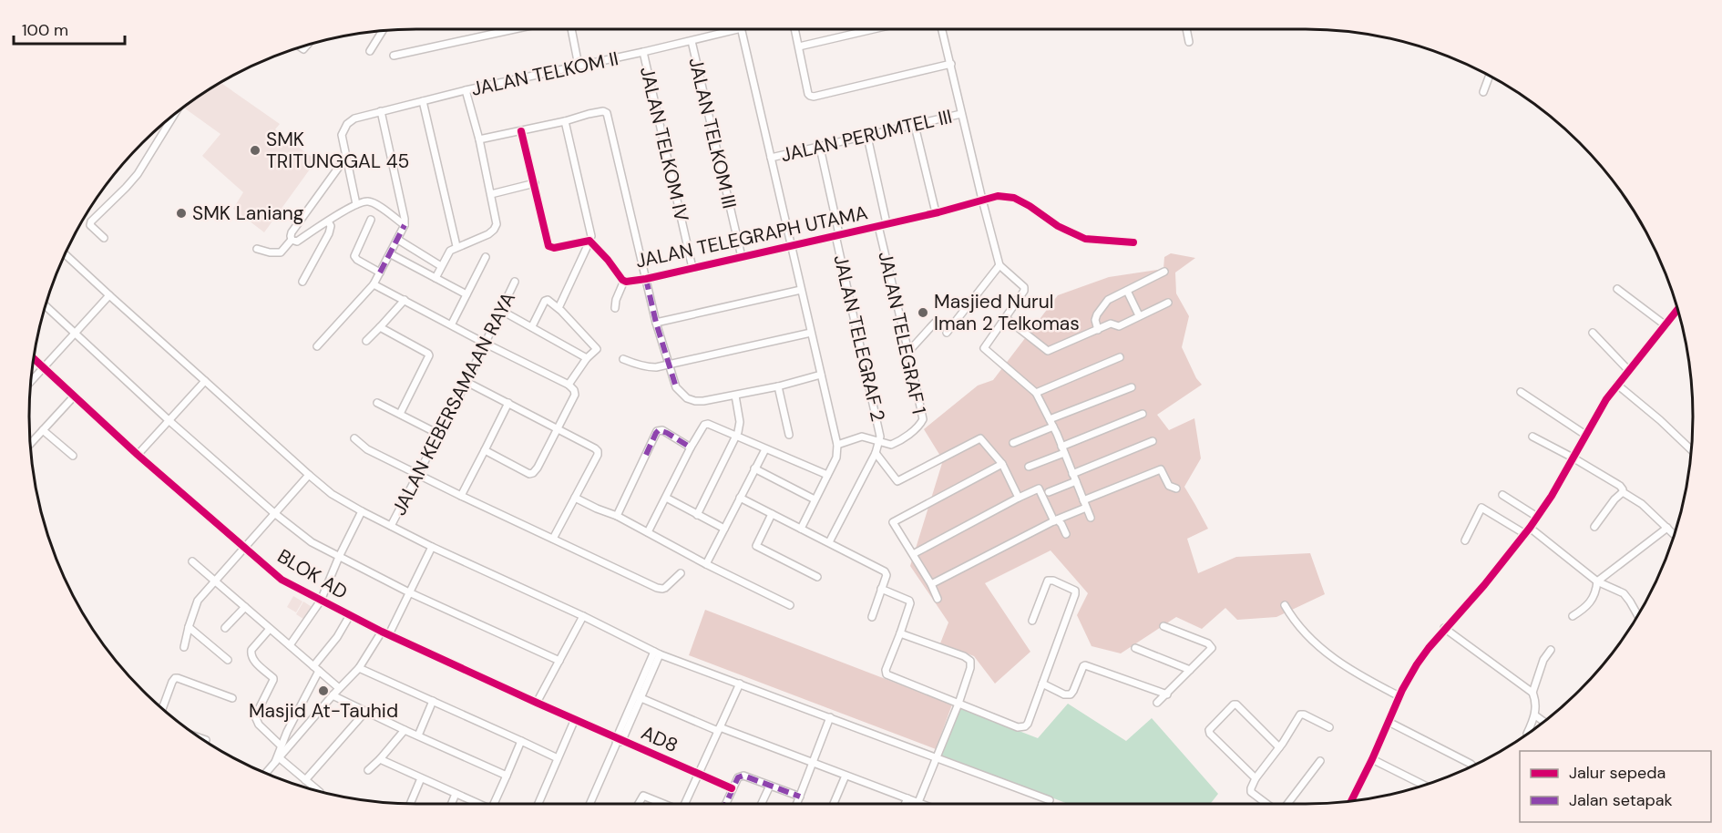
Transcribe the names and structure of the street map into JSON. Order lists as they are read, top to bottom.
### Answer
{
  "streets": {
    "street": [
      "JALAN TELKOM II",
      "JALAN TELKOM III",
      "JALAN PERUMTEL III",
      "JALAN TELKOM IV",
      "JALAN TELEGRAPH UTAMA",
      "JALAN TELEGRAF 1",
      "JALAN TELEGRAF 2",
      "JALAN KEBERSAMAAN RAYA",
      "BLOK AD",
      "AD8"
    ]
  },
  "crossings": [
    ["JALAN TELKOM II", "JALAN TELKOM III"],
    ["JALAN TELKOM II", "JALAN TELKOM IV"],
    ["JALAN TELKOM III", "JALAN TELEGRAPH UTAMA"],
    ["JALAN PERUMTEL III", "JALAN TELEGRAF 2"],
    ["JALAN TELKOM IV", "JALAN TELEGRAPH UTAMA"],
    ["JALAN TELEGRAPH UTAMA", "JALAN TELEGRAF 1"],
    ["JALAN TELEGRAPH UTAMA", "JALAN TELEGRAF 2"],
    ["JALAN TELEGRAF 1", "JALAN TELEGRAF 2"],
    ["BLOK AD", "AD8"]
  ],
  "places": [
    "SMK TRITUNGGAL 45",
    "SMK Laniang",
    "Masjied Nurul Iman 2 Telkomas",
    "Masjid At-Tauhid"
  ],
  "legend": ["Jalur sepeda", "Jalan setapak"],
  "scale_bar": "100 m"
}
